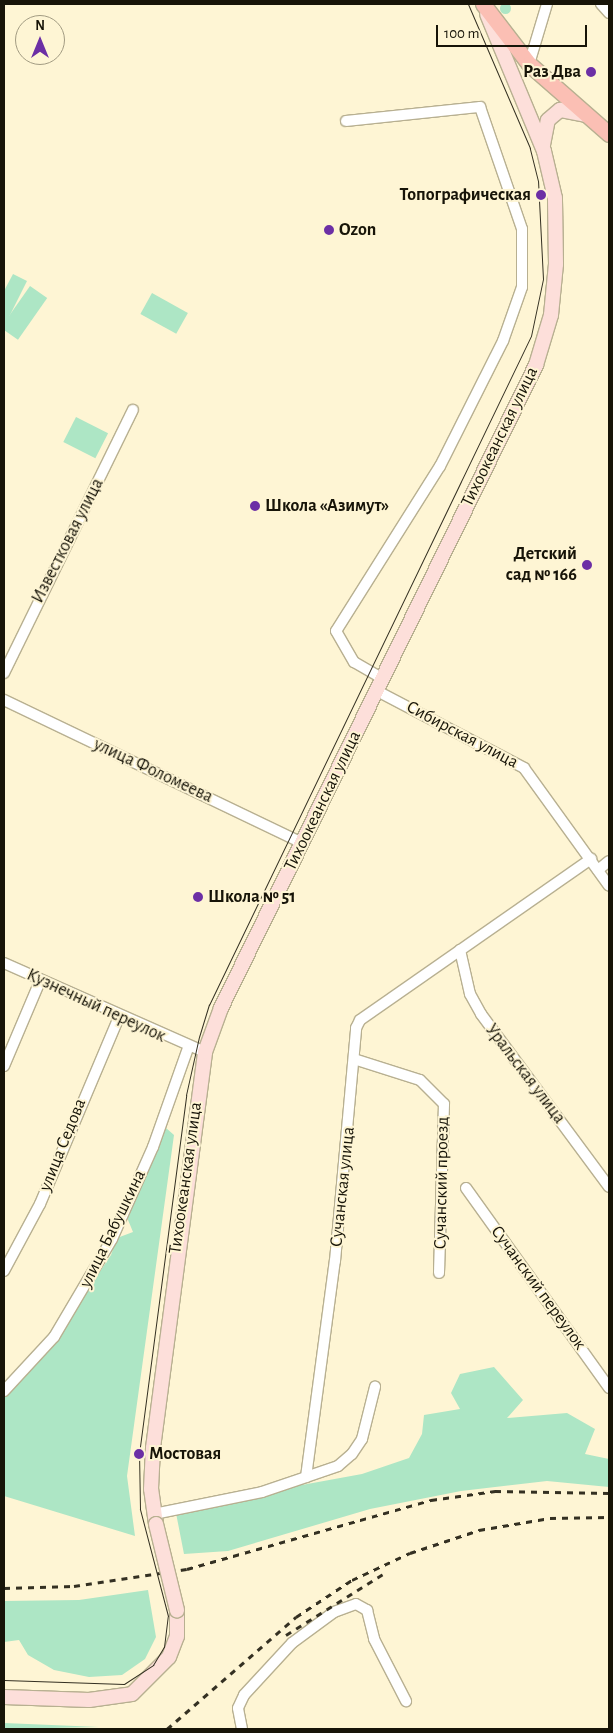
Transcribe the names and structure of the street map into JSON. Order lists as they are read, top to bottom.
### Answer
{
  "streets": {
    "main road": ["Тихоокеанская улица"],
    "street": [
      "Известковая улица",
      "Сибирская улица",
      "улица Фоломеева",
      "Кузнечный переулок",
      "Уральская улица",
      "улица Седова",
      "Сучанский проезд",
      "Сучанская улица",
      "улица Бабушкина",
      "Сучанский переулок"
    ]
  },
  "crossings": [
    ["Тихоокеанская улица", "Сибирская улица"],
    ["Тихоокеанская улица", "улица Фоломеева"],
    ["Тихоокеанская улица", "Кузнечный переулок"],
    ["Сибирская улица", "Сучанская улица"],
    ["Кузнечный переулок", "улица Седова"],
    ["Кузнечный переулок", "улица Бабушкина"],
    ["Уральская улица", "Сучанская улица"],
    ["Сучанский проезд", "Сучанская улица"]
  ],
  "places": [
    "Раз Два",
    "Топографическая",
    "Ozon",
    "Школа «Азимут»",
    "Детский сад № 166",
    "Школа № 51",
    "Мостовая"
  ],
  "scale_bar": "100 m",
  "north": "top"
}
